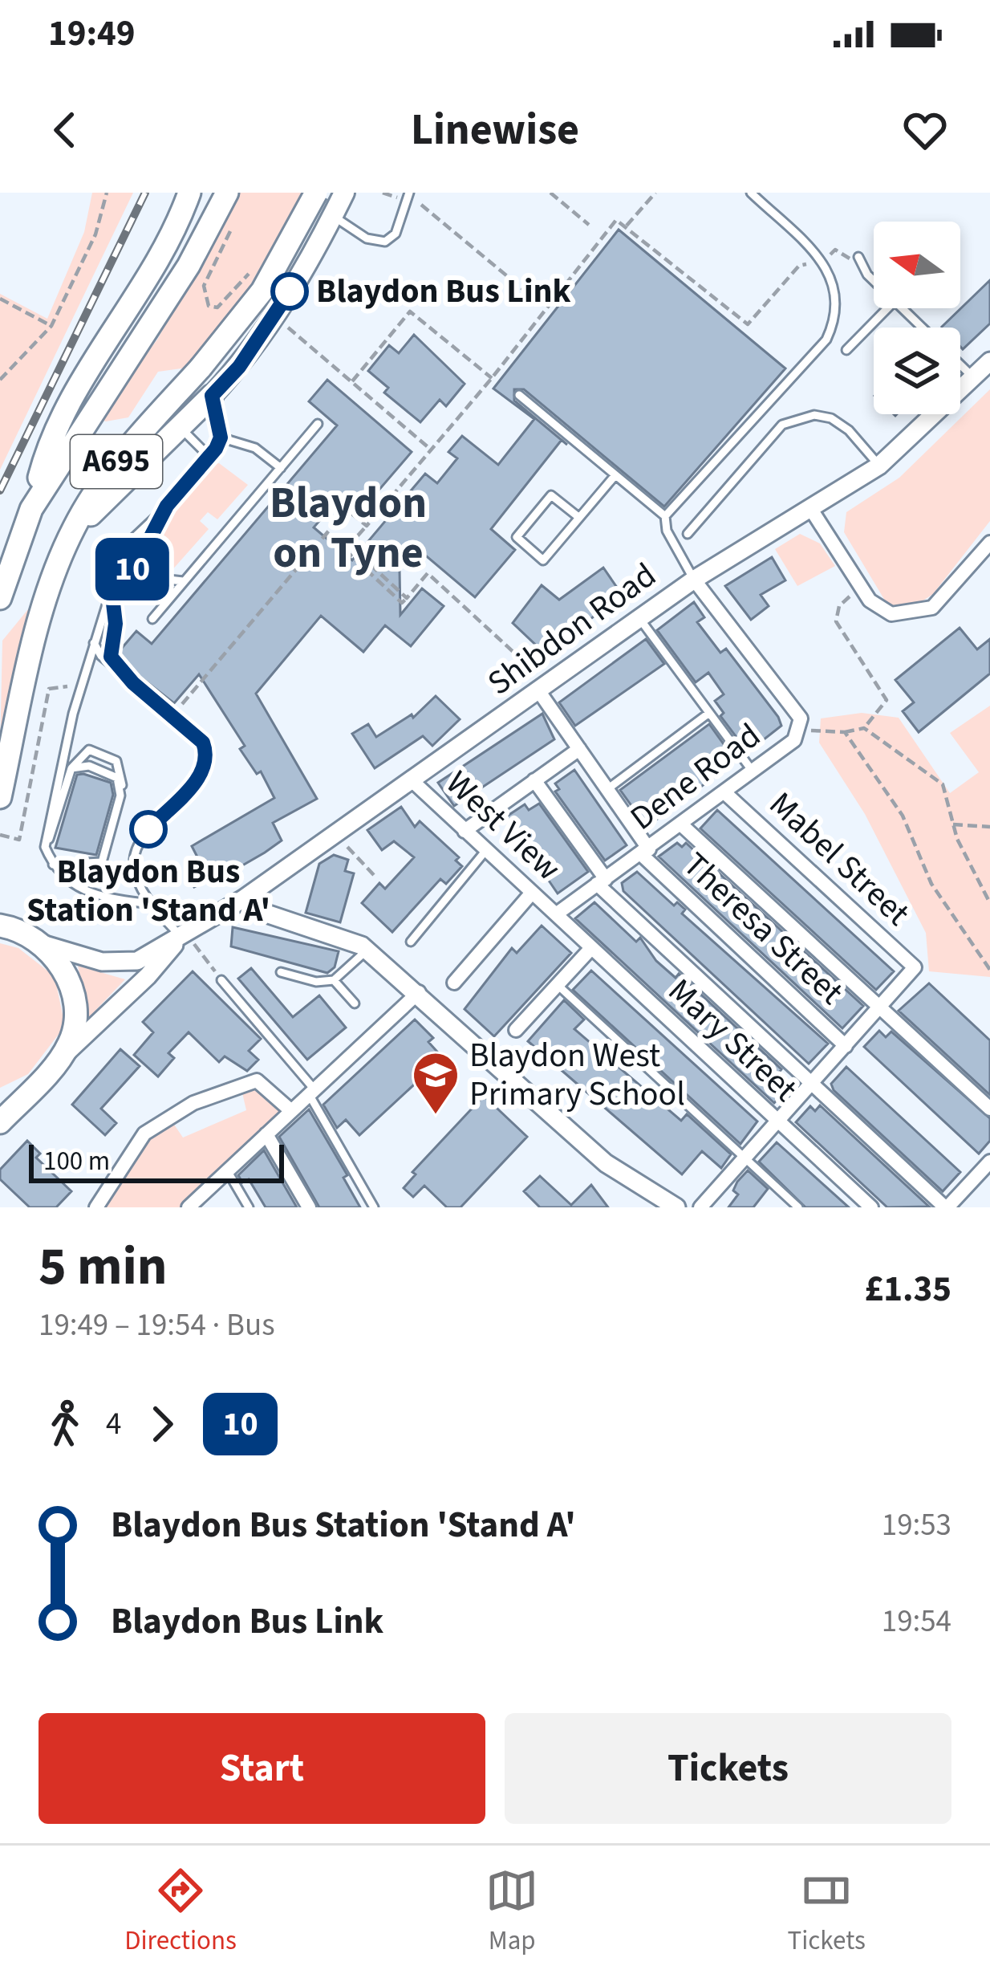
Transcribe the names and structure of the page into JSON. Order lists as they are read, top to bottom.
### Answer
{
  "streets": {
    "main road": ["A695"],
    "street": [
      "Shibdon Road",
      "Dene Road",
      "West View",
      "Mabel Street",
      "Theresa Street",
      "Mary Street"
    ]
  },
  "crossings": [
    ["Shibdon Road", "Dene Road"],
    ["Shibdon Road", "West View"],
    ["Shibdon Road", "Theresa Street"],
    ["Dene Road", "West View"],
    ["Dene Road", "Mabel Street"],
    ["Dene Road", "Theresa Street"],
    ["Dene Road", "Mary Street"],
    ["West View", "Mary Street"]
  ],
  "districts": ["Blaydon on Tyne"],
  "places": {
    "other": ["Blaydon Bus Link", "Blaydon Bus Station 'Stand A'"],
    "school or university": ["Blaydon West Primary School"]
  },
  "lines": ["bus line 10"],
  "scale_bar": "100 m",
  "north": "left",
  "page": {
    "status": "19:49",
    "header": "Linewise",
    "on_map": "10",
    "scale": "100 m",
    "heading": ["5 min", "19:49 – 19:54 · Bus", "£1.35"],
    "legs": ["4", "10"],
    "list": [
      {
        "name": "Blaydon Bus Station 'Stand A'",
        "value": "19:53"
      },
      {
        "name": "Blaydon Bus Link",
        "value": "19:54"
      }
    ],
    "buttons": ["Start", "Tickets"],
    "tabs": ["Directions", "Map", "Tickets"]
  }
}
